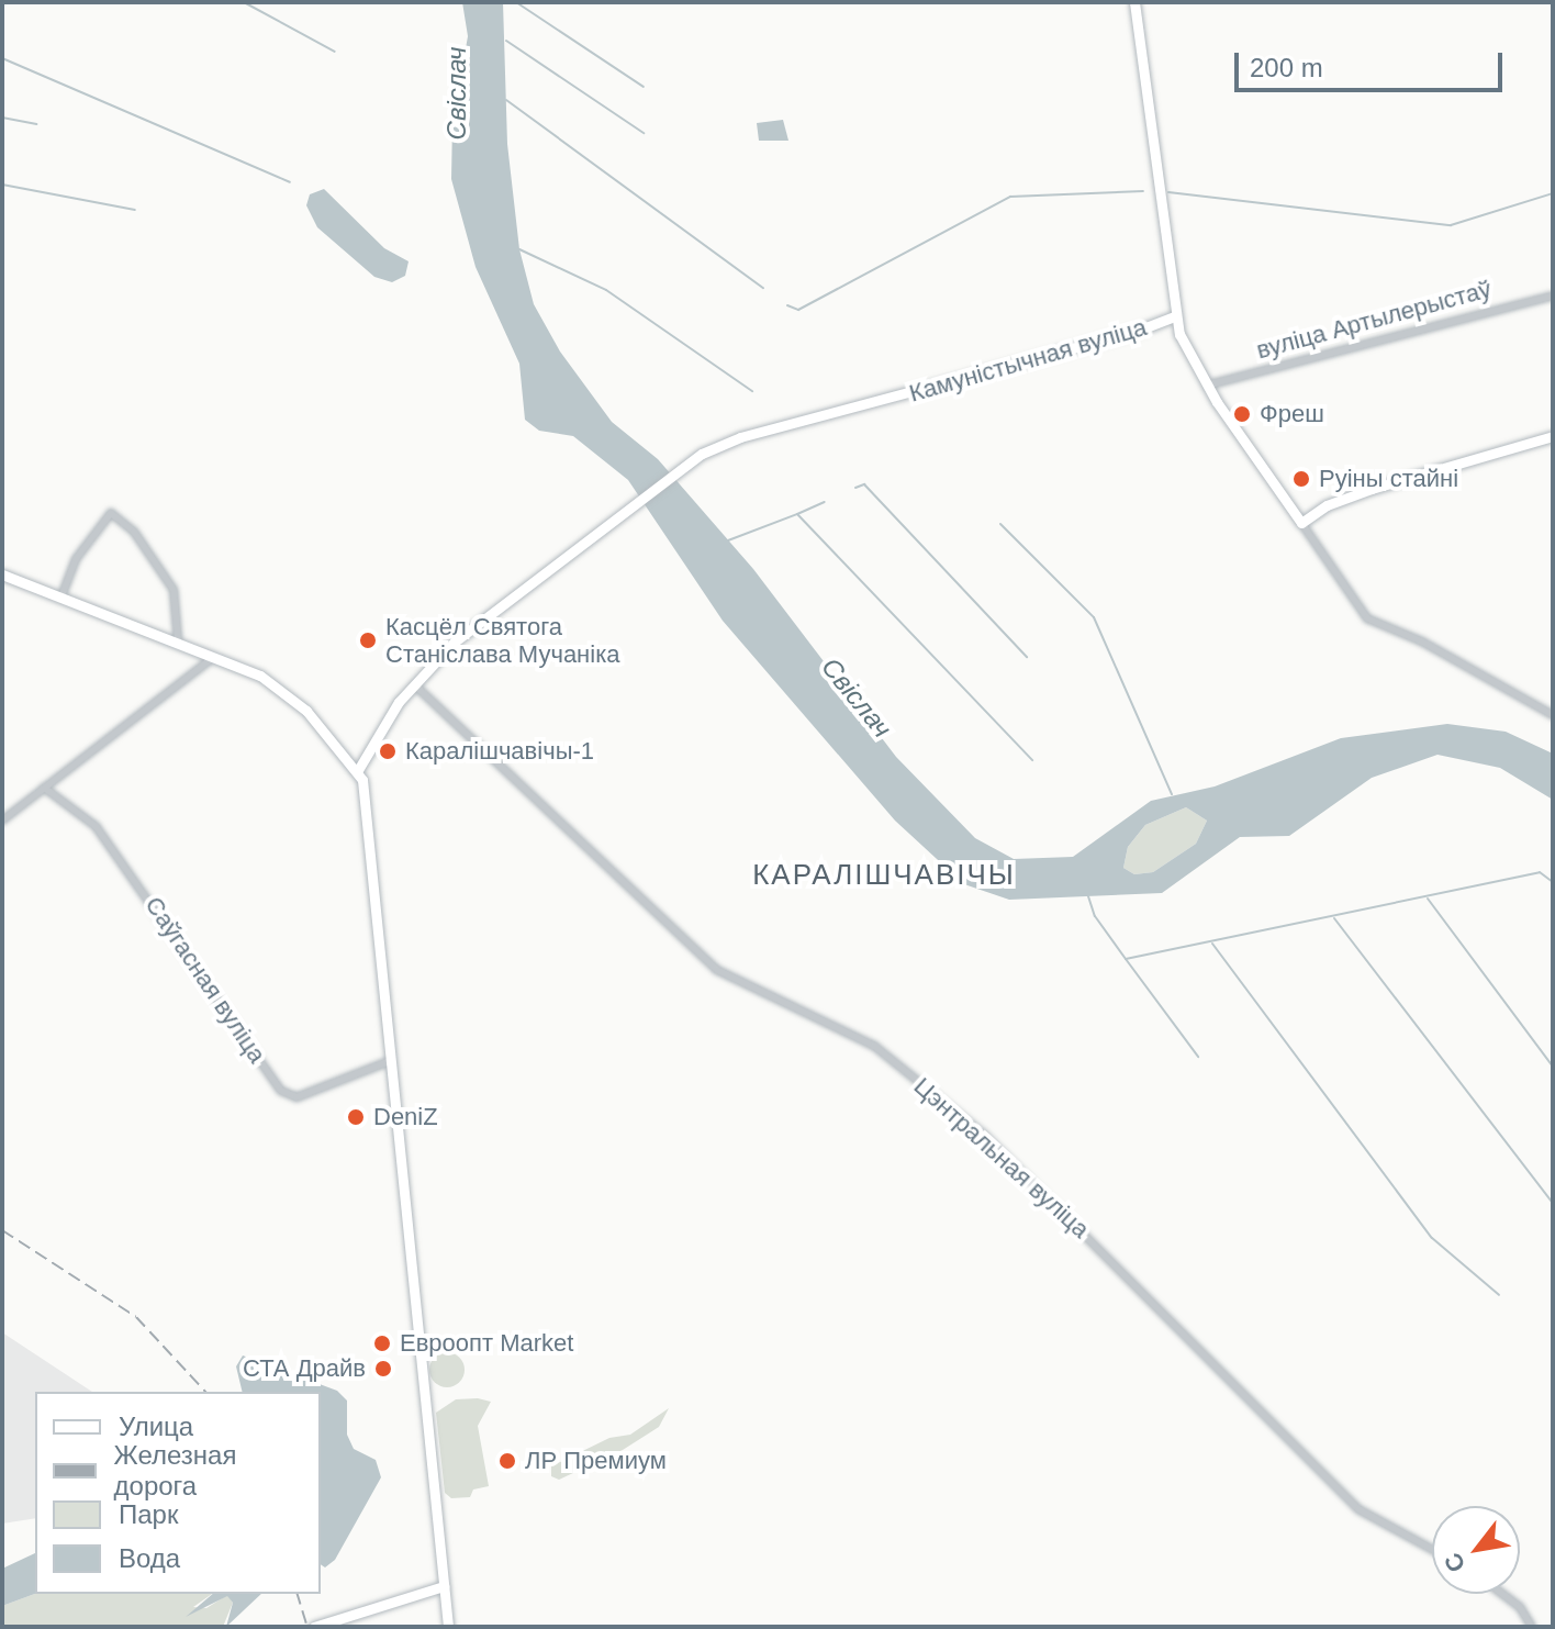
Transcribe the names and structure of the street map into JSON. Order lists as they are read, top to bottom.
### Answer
{
  "streets": {
    "street": [
      "вуліца Артылерыстаў",
      "Камуністычная вуліца",
      "Саўгасная вуліца",
      "Цэнтральная вуліца"
    ]
  },
  "crossings": [
    ["вуліца Артылерыстаў", "Камуністычная вуліца"],
    ["Камуністычная вуліца", "Цэнтральная вуліца"]
  ],
  "districts": ["КАРАЛІШЧАВІЧЫ"],
  "water": ["Свіслач"],
  "places": [
    "Фреш",
    "Руіны стайні",
    "Касцёл Святога Станіслава Мучаніка",
    "Каралішчавічы-1",
    "DeniZ",
    "Евроопт Market",
    "СТА Драйв",
    "ЛР Премиум"
  ],
  "legend": [
    "Улица",
    "Железная дорога",
    "Парк",
    "Вода"
  ],
  "scale_bar": "200 m",
  "north": "bottom left"
}
